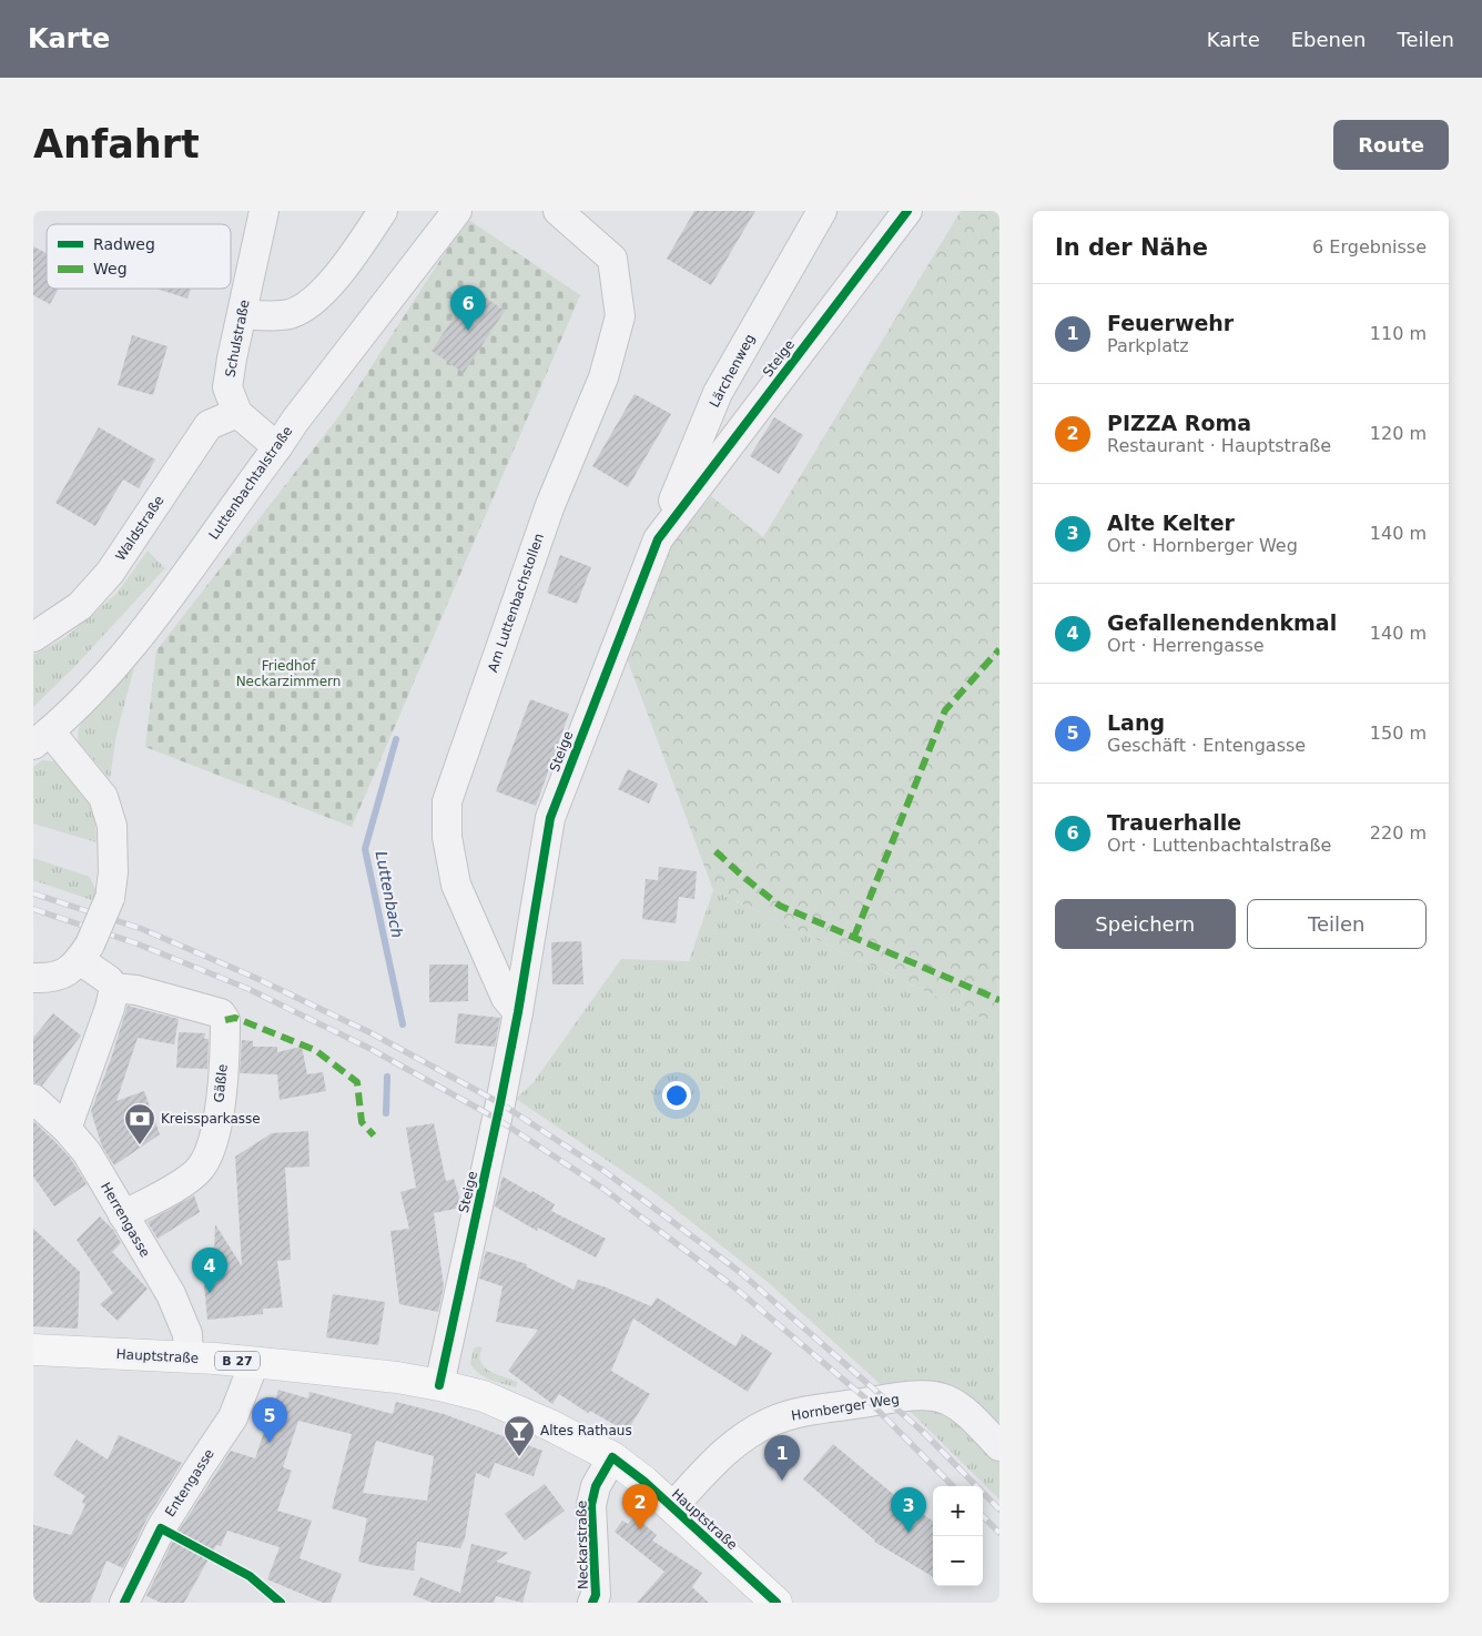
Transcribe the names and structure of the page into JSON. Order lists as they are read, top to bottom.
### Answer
{
  "streets": {
    "main road": ["Hauptstraße", "B 27"],
    "street": [
      "Schulstraße",
      "Steige",
      "Lärchenweg",
      "Luttenbachtalstraße",
      "Waldstraße",
      "Am Luttenbachstollen",
      "Gäßle",
      "Herrengasse",
      "Hornberger Weg",
      "Entengasse",
      "Neckarstraße"
    ]
  },
  "crossings": [
    ["Schulstraße", "Luttenbachtalstraße"],
    ["Schulstraße", "Waldstraße"],
    ["Steige", "Lärchenweg"],
    ["Steige", "Am Luttenbachstollen"],
    ["Steige", "Hauptstraße"],
    ["Gäßle", "Herrengasse"],
    ["Herrengasse", "Hauptstraße"],
    ["Hauptstraße", "Hornberger Weg"],
    ["Hauptstraße", "Entengasse"],
    ["Hauptstraße", "Neckarstraße"]
  ],
  "water": ["Luttenbach"],
  "parks": ["Friedhof Neckarzimmern"],
  "places": {
    "bank": ["Kreissparkasse"],
    "bar": ["Altes Rathaus"]
  },
  "legend": ["Radweg", "Weg"],
  "page": {
    "header": "Karte",
    "nav": ["Karte", "Ebenen", "Teilen"],
    "buttons": [
      "Route",
      ["Speichern", "Teilen"]
    ],
    "title": "Anfahrt",
    "heading": ["In der Nähe", "6 Ergebnisse"],
    "list": [
      {
        "mark": "1",
        "name": "Feuerwehr",
        "note": "Parkplatz",
        "value": "110 m"
      },
      {
        "mark": "2",
        "name": "PIZZA Roma",
        "note": "Restaurant · Hauptstraße",
        "value": "120 m"
      },
      {
        "mark": "3",
        "name": "Alte Kelter",
        "note": "Ort · Hornberger Weg",
        "value": "140 m"
      },
      {
        "mark": "4",
        "name": "Gefallenendenkmal",
        "note": "Ort · Herrengasse",
        "value": "140 m"
      },
      {
        "mark": "5",
        "name": "Lang",
        "note": "Geschäft · Entengasse",
        "value": "150 m"
      },
      {
        "mark": "6",
        "name": "Trauerhalle",
        "note": "Ort · Luttenbachtalstraße",
        "value": "220 m"
      }
    ],
    "pins": [
      "6",
      "4",
      "5",
      "1",
      "2",
      "3"
    ],
    "map_buttons": ["+", "−"]
  }
}
